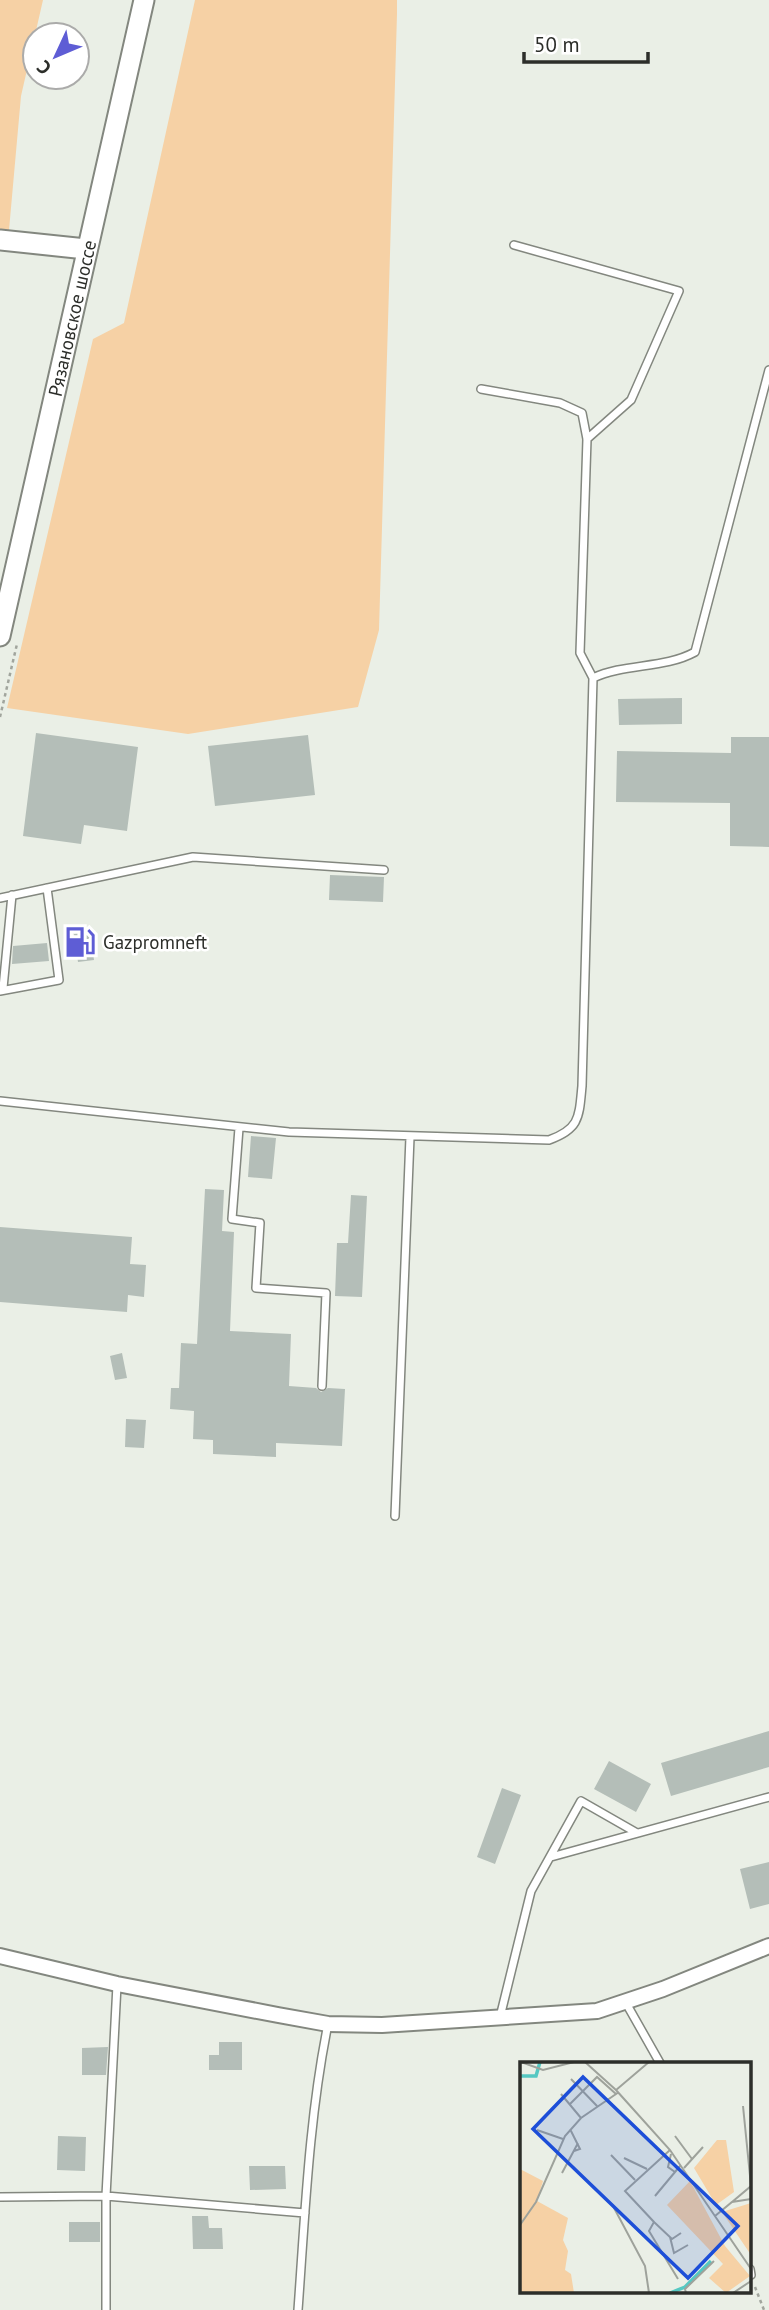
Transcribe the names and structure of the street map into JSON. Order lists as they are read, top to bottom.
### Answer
{
  "streets": {
    "main road": ["Рязановское шоссе"]
  },
  "places": {
    "fuel station": ["Gazpromneft"]
  },
  "scale_bar": "50 m",
  "north": "bottom left"
}
